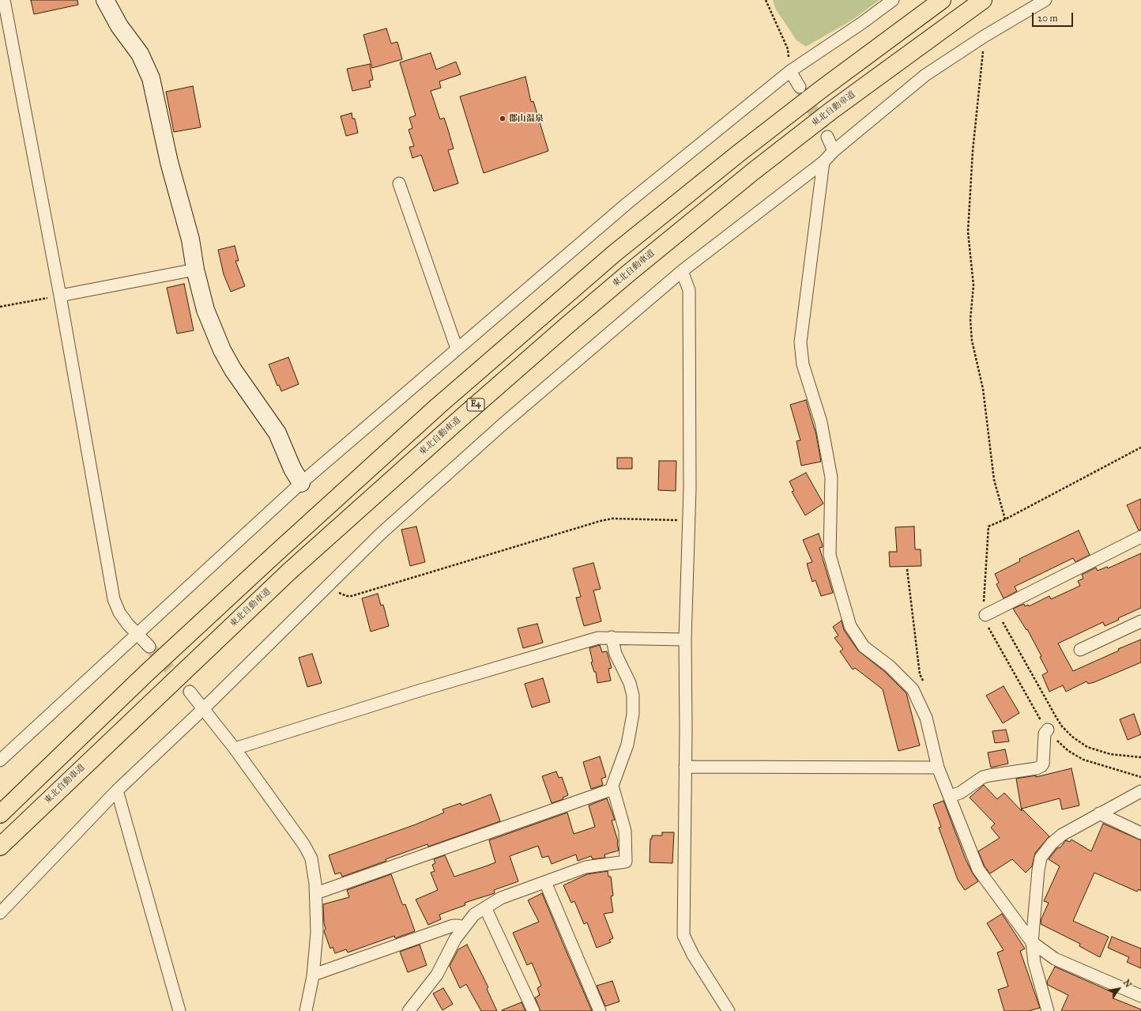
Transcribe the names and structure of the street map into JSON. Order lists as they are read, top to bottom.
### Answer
{
  "streets": {
    "highway": ["東北自動車道", "E4"]
  },
  "places": ["郡山温泉"],
  "scale_bar": "20 m",
  "north": "top right"
}
